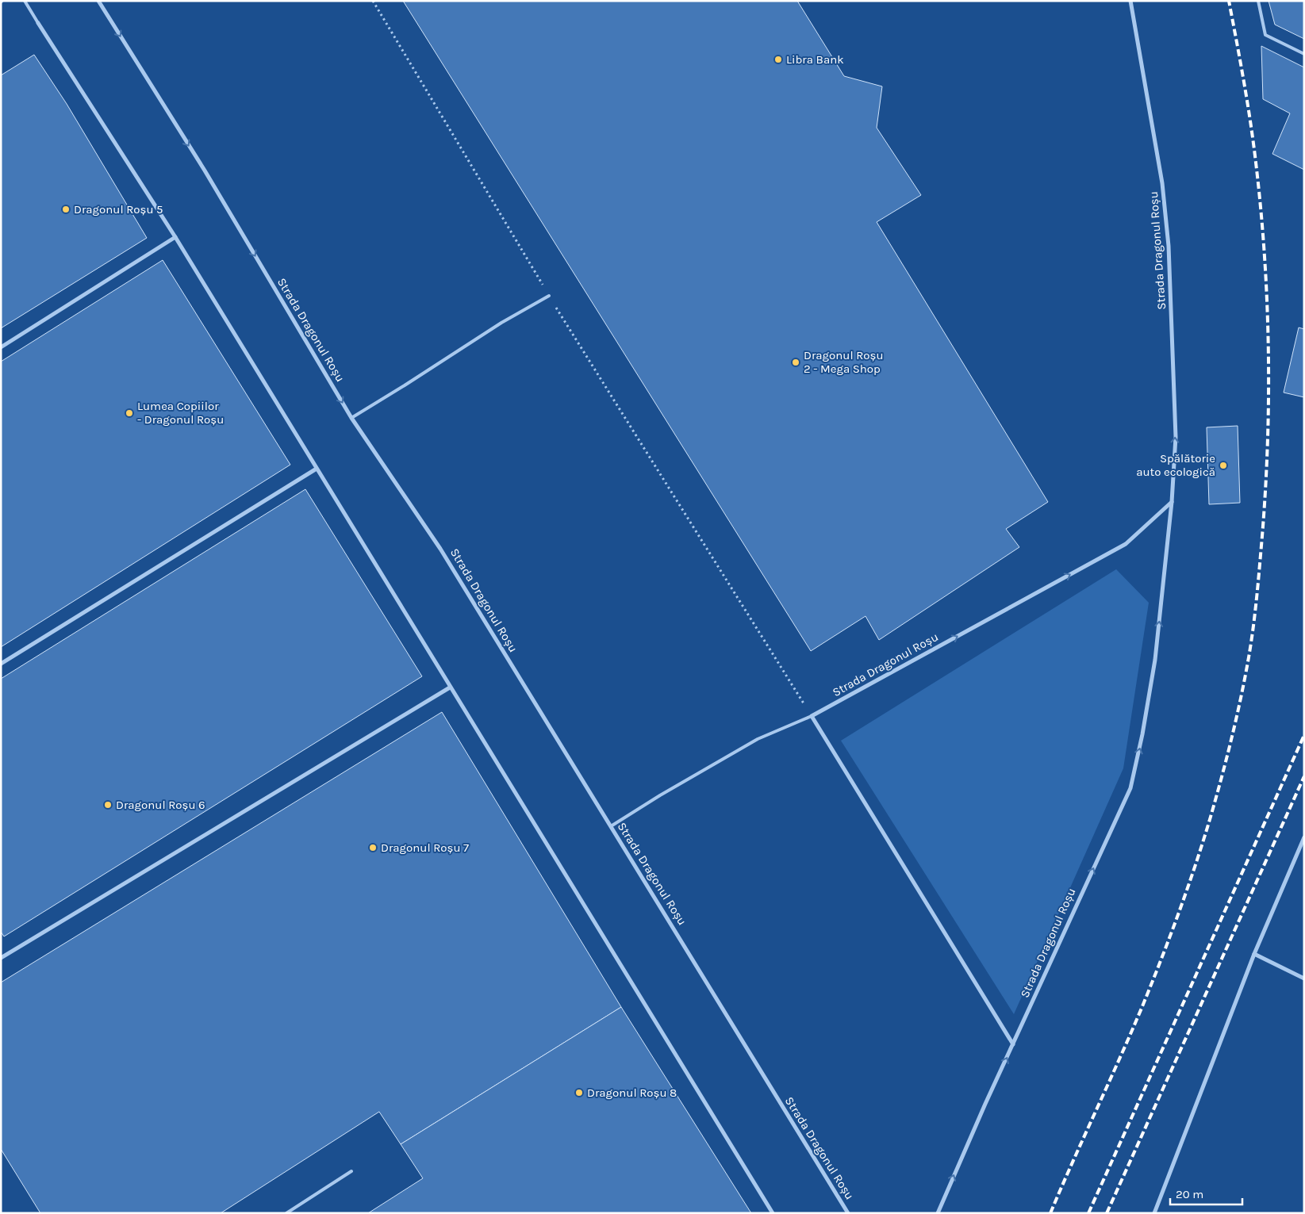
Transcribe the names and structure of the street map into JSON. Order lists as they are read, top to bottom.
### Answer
{
  "streets": {
    "street": ["Strada Dragonul Roșu"]
  },
  "places": [
    "Libra Bank",
    "Dragonul Roșu 5",
    "Dragonul Roșu 2 - Mega Shop",
    "Lumea Copiilor - Dragonul Roșu",
    "Spălătorie auto ecologică",
    "Dragonul Roșu 6",
    "Dragonul Roșu 7",
    "Dragonul Roșu 8"
  ],
  "scale_bar": "20 m"
}
